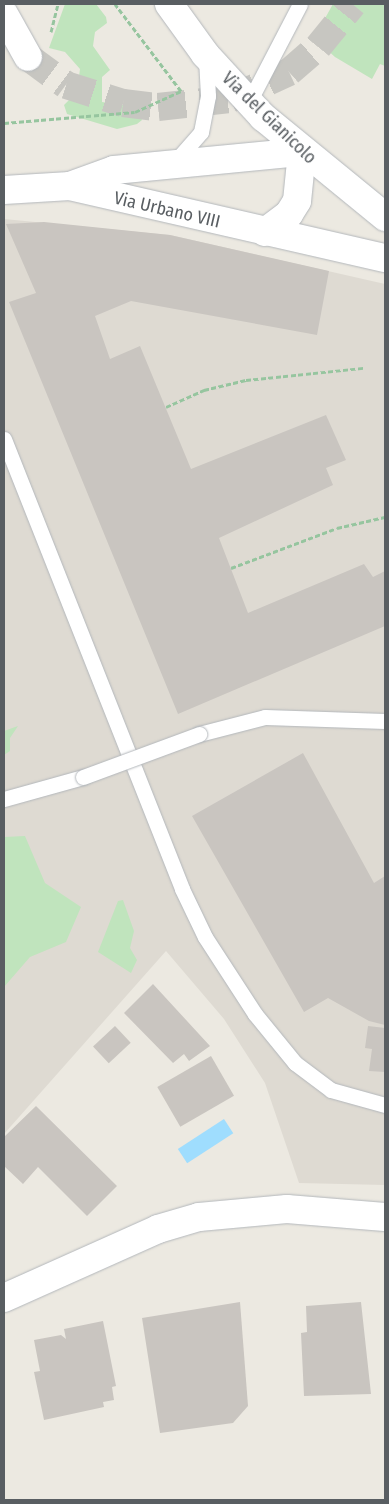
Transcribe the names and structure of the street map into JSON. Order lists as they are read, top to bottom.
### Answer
{
  "streets": {
    "street": ["Via del Gianicolo", "Via Urbano VIII"]
  },
  "crossings": [
    ["Via del Gianicolo", "Via Urbano VIII"]
  ]
}
